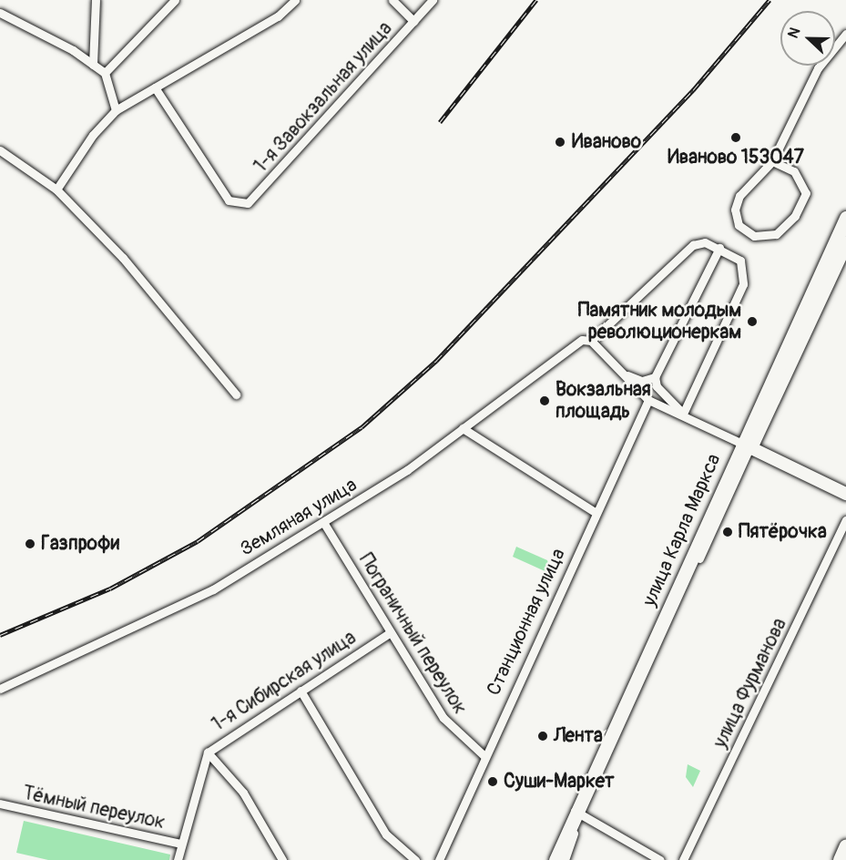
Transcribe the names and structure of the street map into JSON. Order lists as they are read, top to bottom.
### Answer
{
  "streets": {
    "main road": ["улица Карла Маркса"],
    "street": [
      "1-я Завокзальная улица",
      "Земляная улица",
      "Станционная улица",
      "Пограничный переулок",
      "1-я Сибирская улица",
      "улица Фурманова",
      "Тёмный переулок"
    ]
  },
  "crossings": [
    ["Земляная улица", "Пограничный переулок"],
    ["Станционная улица", "Пограничный переулок"],
    ["Пограничный переулок", "1-я Сибирская улица"],
    ["1-я Сибирская улица", "Тёмный переулок"]
  ],
  "places": [
    "Иваново 153047",
    "Иваново",
    "Памятник молодым революционеркам",
    "Вокзальная площадь",
    "Пятёрочка",
    "Газпрофи",
    "Лента",
    "Суши-Маркет"
  ],
  "north": "left"
}
